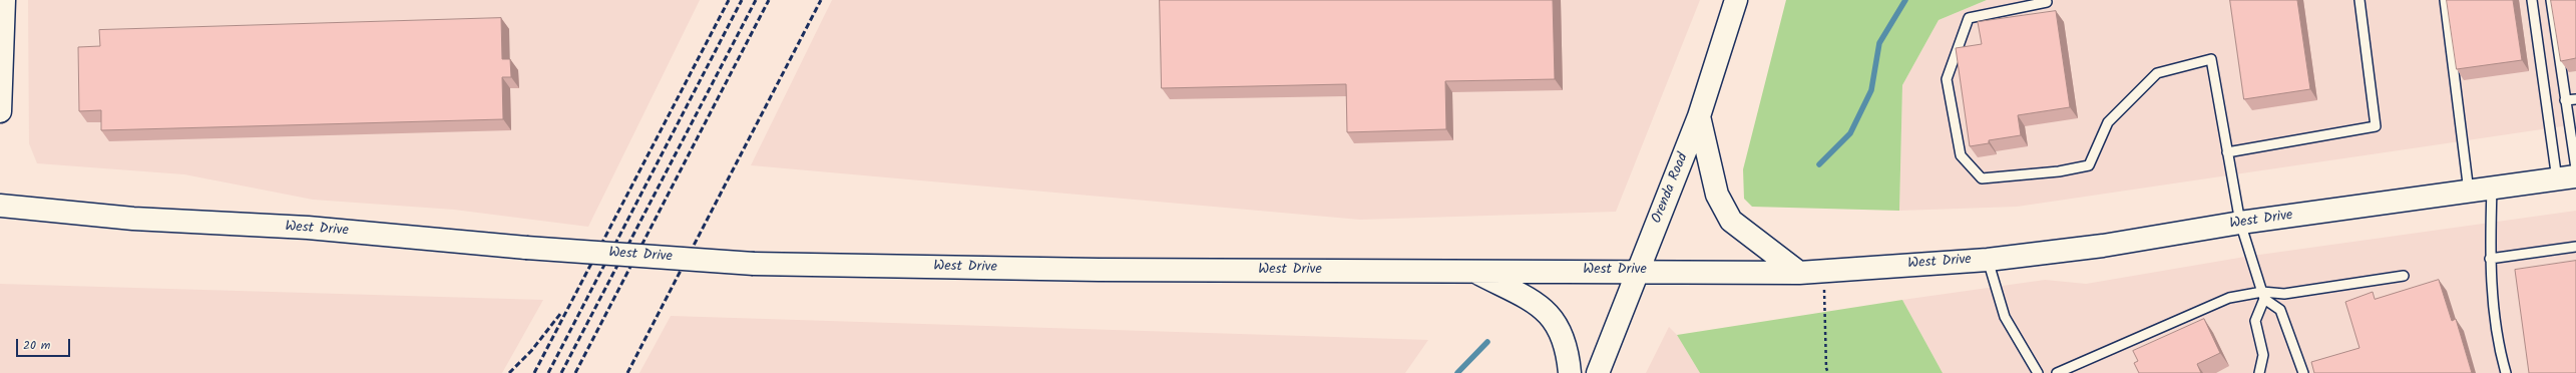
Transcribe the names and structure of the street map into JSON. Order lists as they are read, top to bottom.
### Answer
{
  "streets": {
    "street": ["Orenda Road", "West Drive"]
  },
  "crossings": [
    ["Orenda Road", "West Drive"]
  ],
  "scale_bar": "20 m"
}
